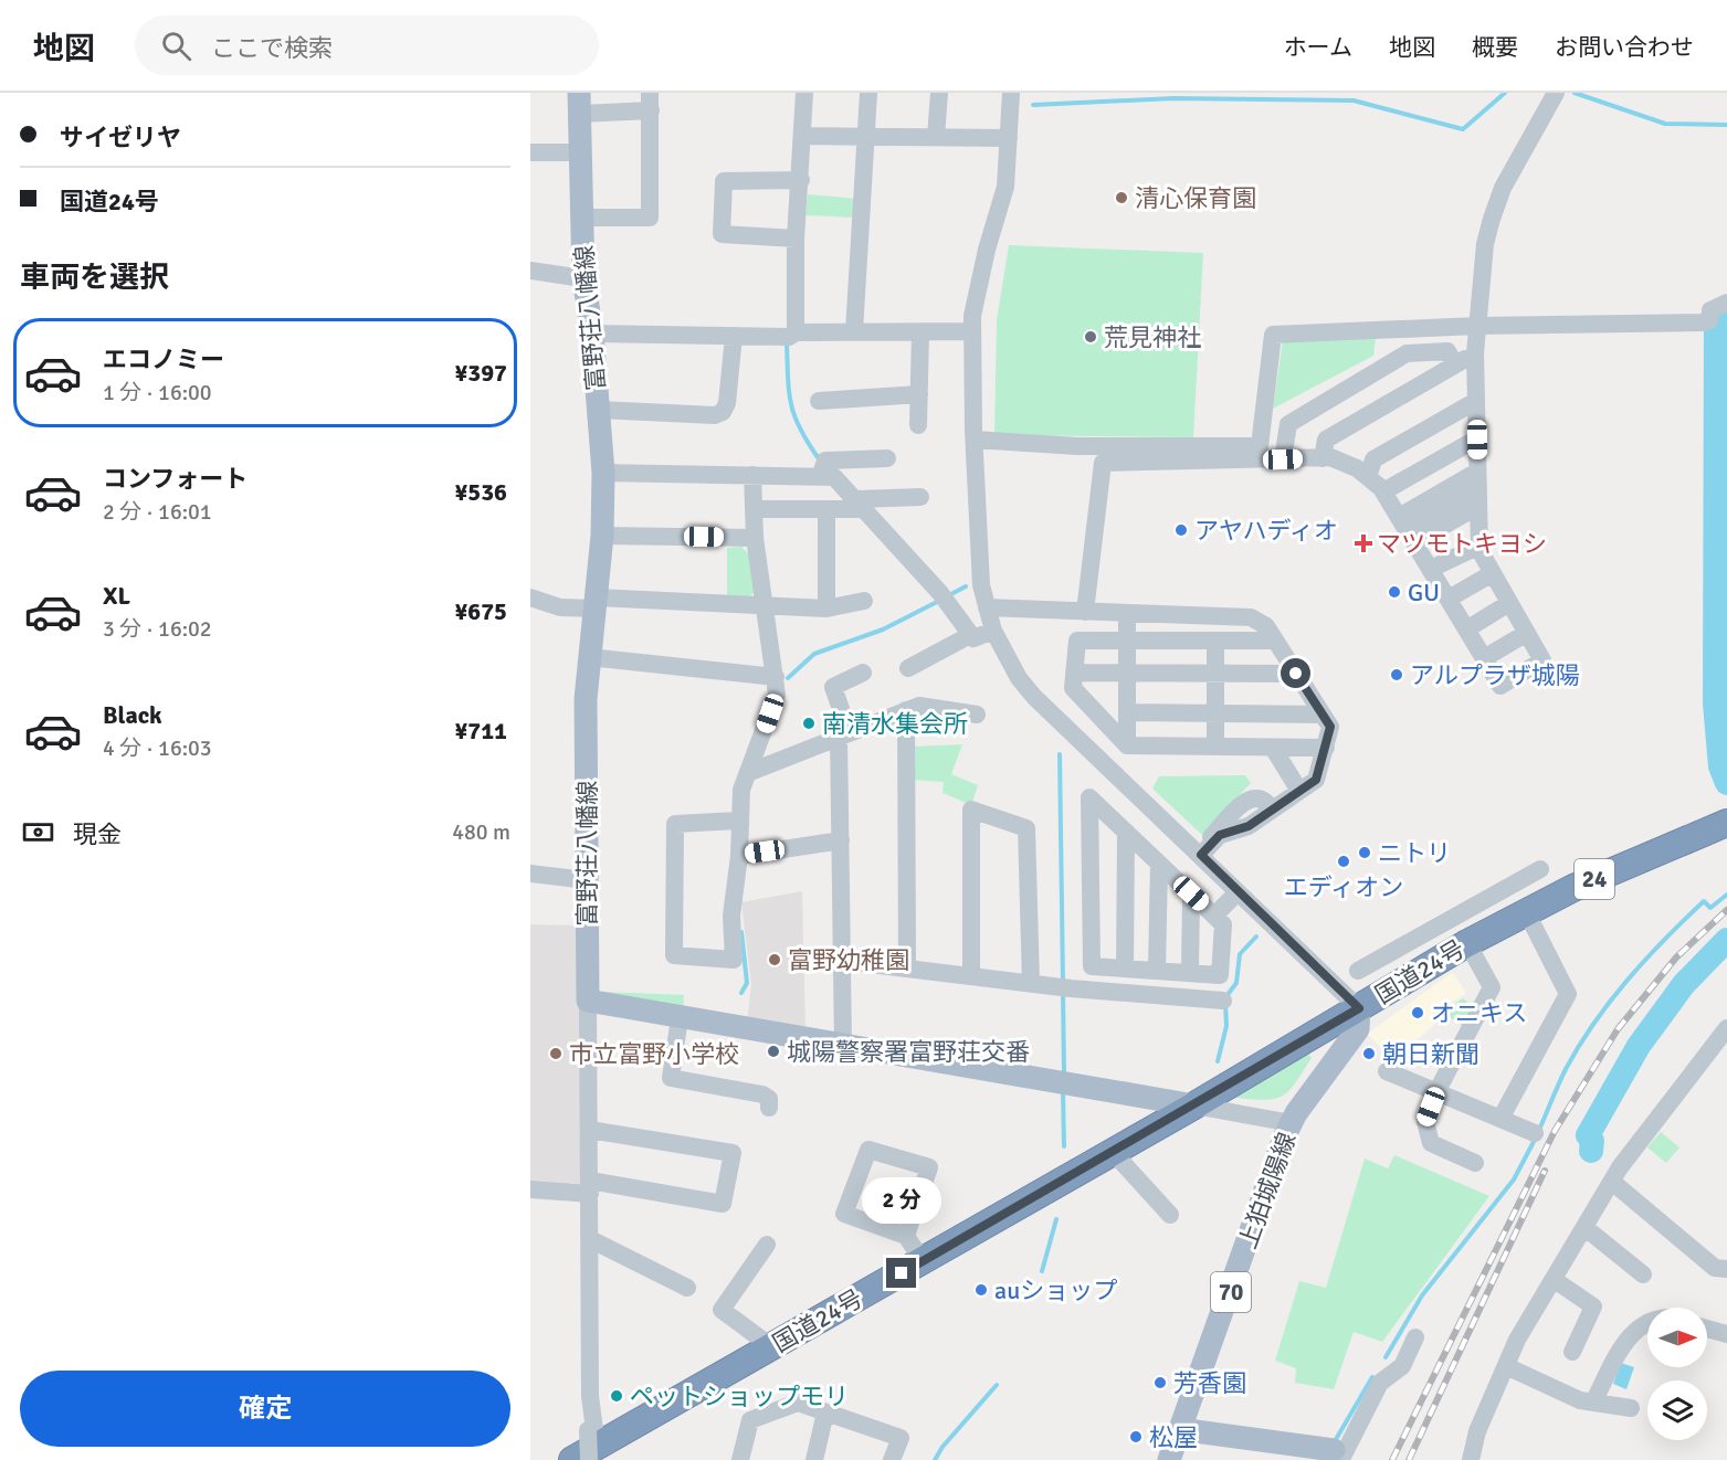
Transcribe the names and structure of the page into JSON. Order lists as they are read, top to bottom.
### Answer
{
  "streets": {
    "highway": ["24", "国道24号"],
    "main road": ["富野荘八幡線", "上狛城陽線", "70"]
  },
  "crossings": [
    ["国道24号", "上狛城陽線"]
  ],
  "places": {
    "other": [
      "清心保育園",
      "荒見神社",
      "アヤハディオ",
      "GU",
      "アルプラザ城陽",
      "南清水集会所",
      "ニトリ",
      "エディオン",
      "富野幼稚園",
      "オニキス",
      "城陽警察署富野荘交番",
      "市立富野小学校",
      "朝日新聞",
      "auショップ",
      "芳香園",
      "ペットショップモリ",
      "松屋"
    ],
    "health": ["マツモトキヨシ"]
  },
  "north": "right",
  "page": {
    "header": "地図",
    "search": "ここで検索",
    "nav": [
      "ホーム",
      "地図",
      "概要",
      "お問い合わせ"
    ],
    "banner": ["サイゼリヤ", "国道24号"],
    "heading": "車両を選択",
    "list": [
      {
        "name": "エコノミー",
        "note": "1 分 · 16:00",
        "value": "¥397"
      },
      {
        "name": "コンフォート",
        "note": "2 分 · 16:01",
        "value": "¥536"
      },
      {
        "name": "XL",
        "note": "3 分 · 16:02",
        "value": "¥675"
      },
      {
        "name": "Black",
        "note": "4 分 · 16:03",
        "value": "¥711"
      }
    ],
    "pay": ["現金", "480 m"],
    "bubble": "2 分",
    "buttons": "確定"
  }
}
